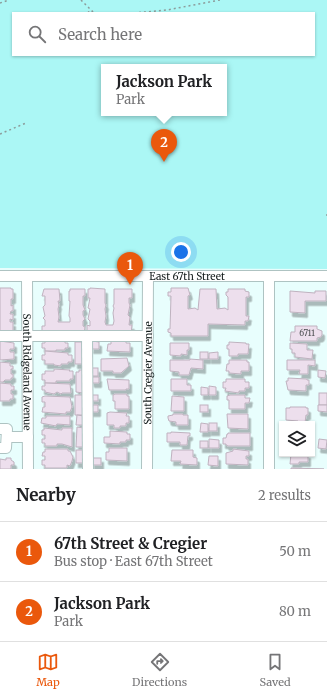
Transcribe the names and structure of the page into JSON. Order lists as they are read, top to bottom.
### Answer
{
  "streets": {
    "street": ["East 67th Street", "South Ridgeland Avenue", "South Cregier Avenue"]
  },
  "crossings": [
    ["East 67th Street", "South Ridgeland Avenue"],
    ["East 67th Street", "South Cregier Avenue"]
  ],
  "house_numbers": ["6711"],
  "page": {
    "search": "Search here",
    "popup": ["Jackson Park", "Park"],
    "pins": ["2", "1"],
    "heading": ["Nearby", "2 results"],
    "list": [
      {
        "mark": "1",
        "name": "67th Street & Cregier",
        "note": "Bus stop · East 67th Street",
        "value": "50 m"
      },
      {
        "mark": "2",
        "name": "Jackson Park",
        "note": "Park",
        "value": "80 m"
      }
    ],
    "nav": ["Map", "Directions", "Saved"]
  }
}
